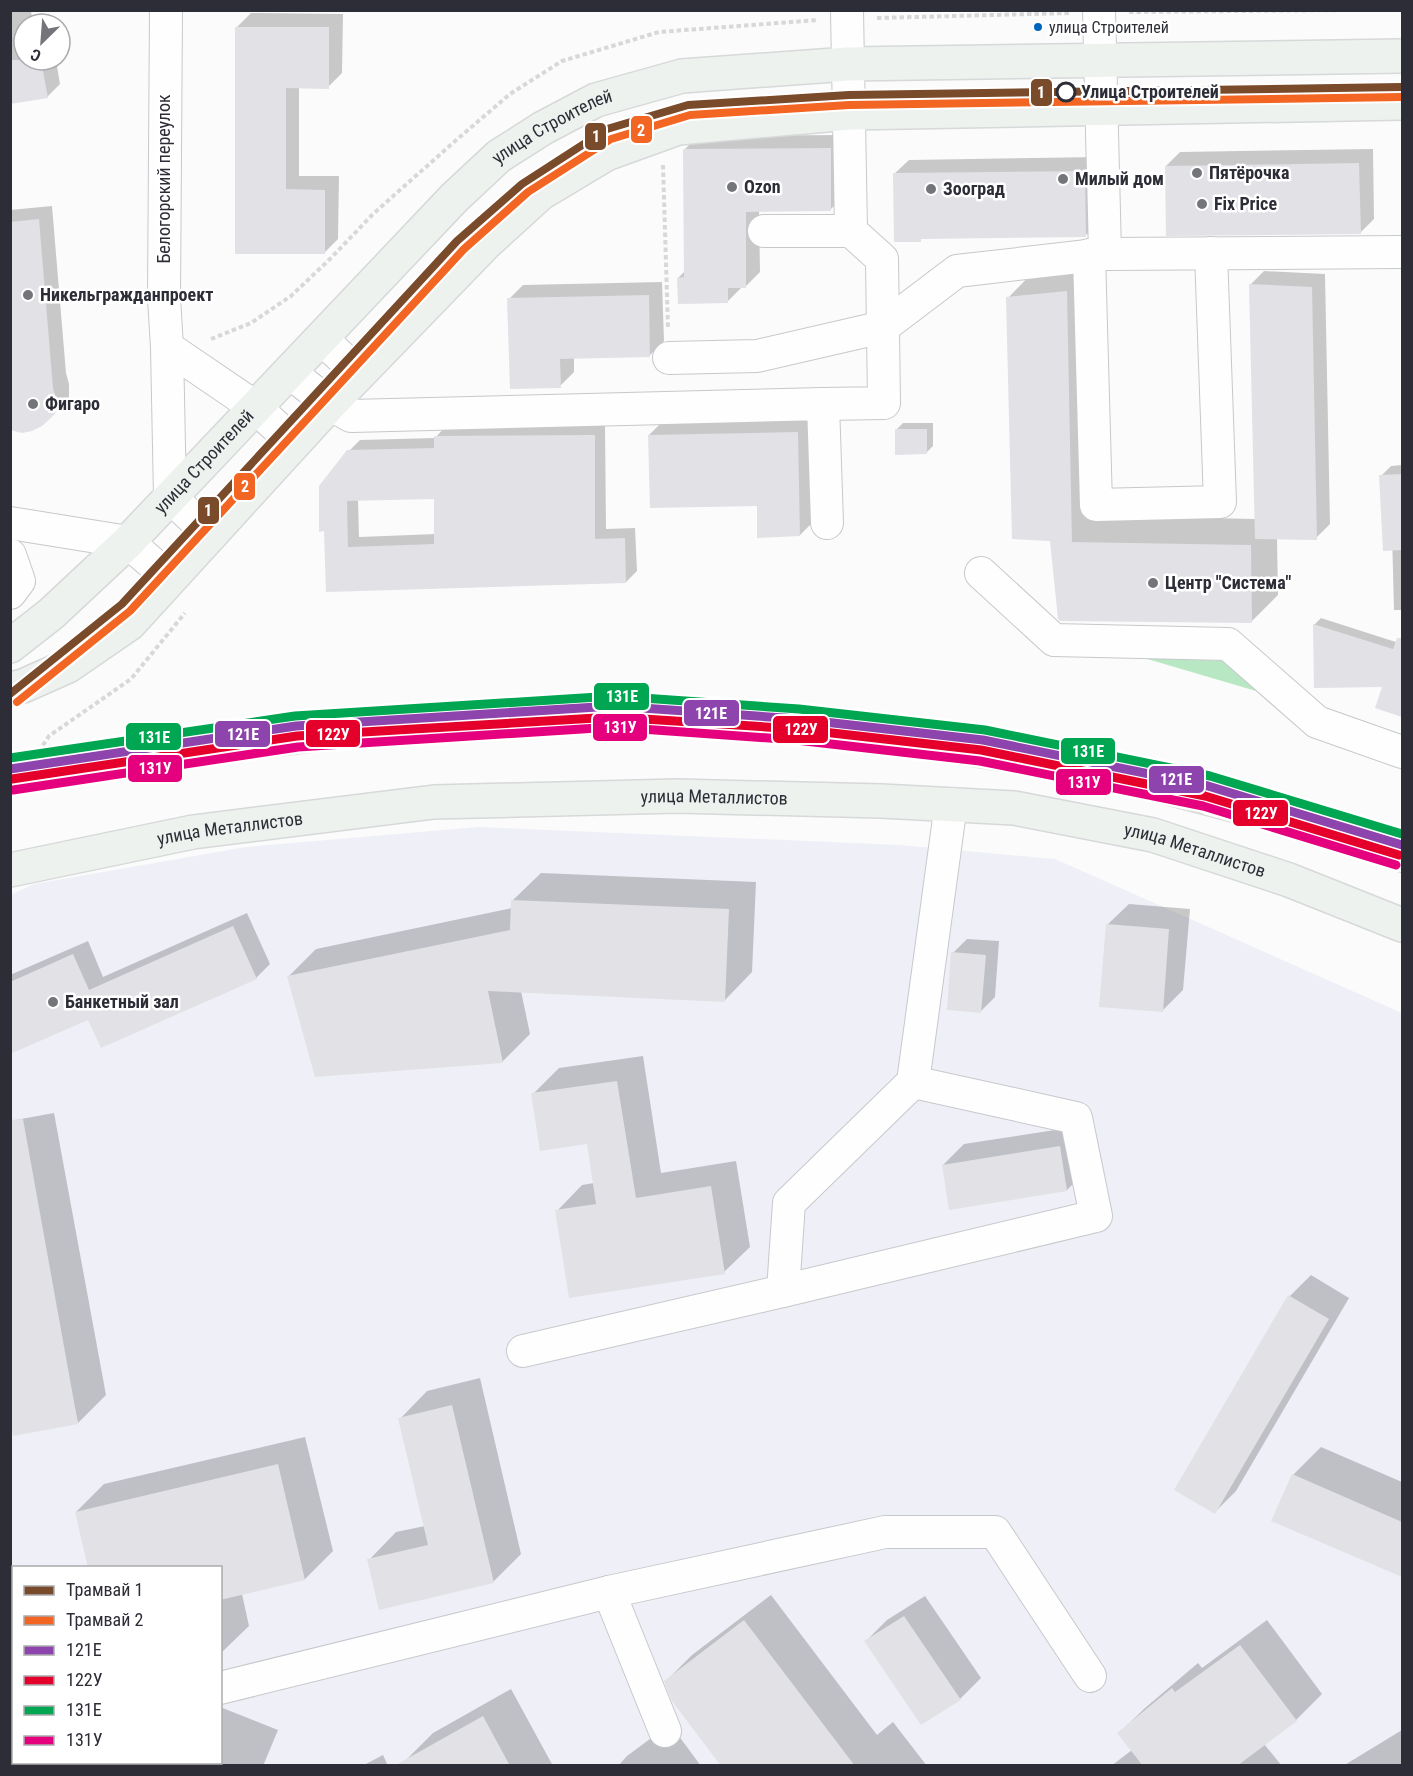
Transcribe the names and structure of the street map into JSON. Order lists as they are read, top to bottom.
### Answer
{
  "streets": {
    "main road": ["улица Строителей", "улица Металлистов"],
    "street": ["Белогорский переулок"]
  },
  "crossings": [
    ["улица Строителей", "Белогорский переулок"]
  ],
  "places": [
    "улица Строителей",
    "Улица Строителей",
    "Пятёрочка",
    "Милый дом",
    "Ozon",
    "Зооград",
    "Fix Price",
    "Никельгражданпроект",
    "Фигаро",
    "Центр \"Система\"",
    "Банкетный зал"
  ],
  "lines": [
    "tram line 1",
    "tram line 2",
    "transit line 131Е",
    "transit line 121Е",
    "transit line 122У",
    "transit line 131У"
  ],
  "legend": [
    "Трамвай 1",
    "Трамвай 2",
    "121Е",
    "122У",
    "131Е",
    "131У"
  ],
  "north": "bottom left"
}
